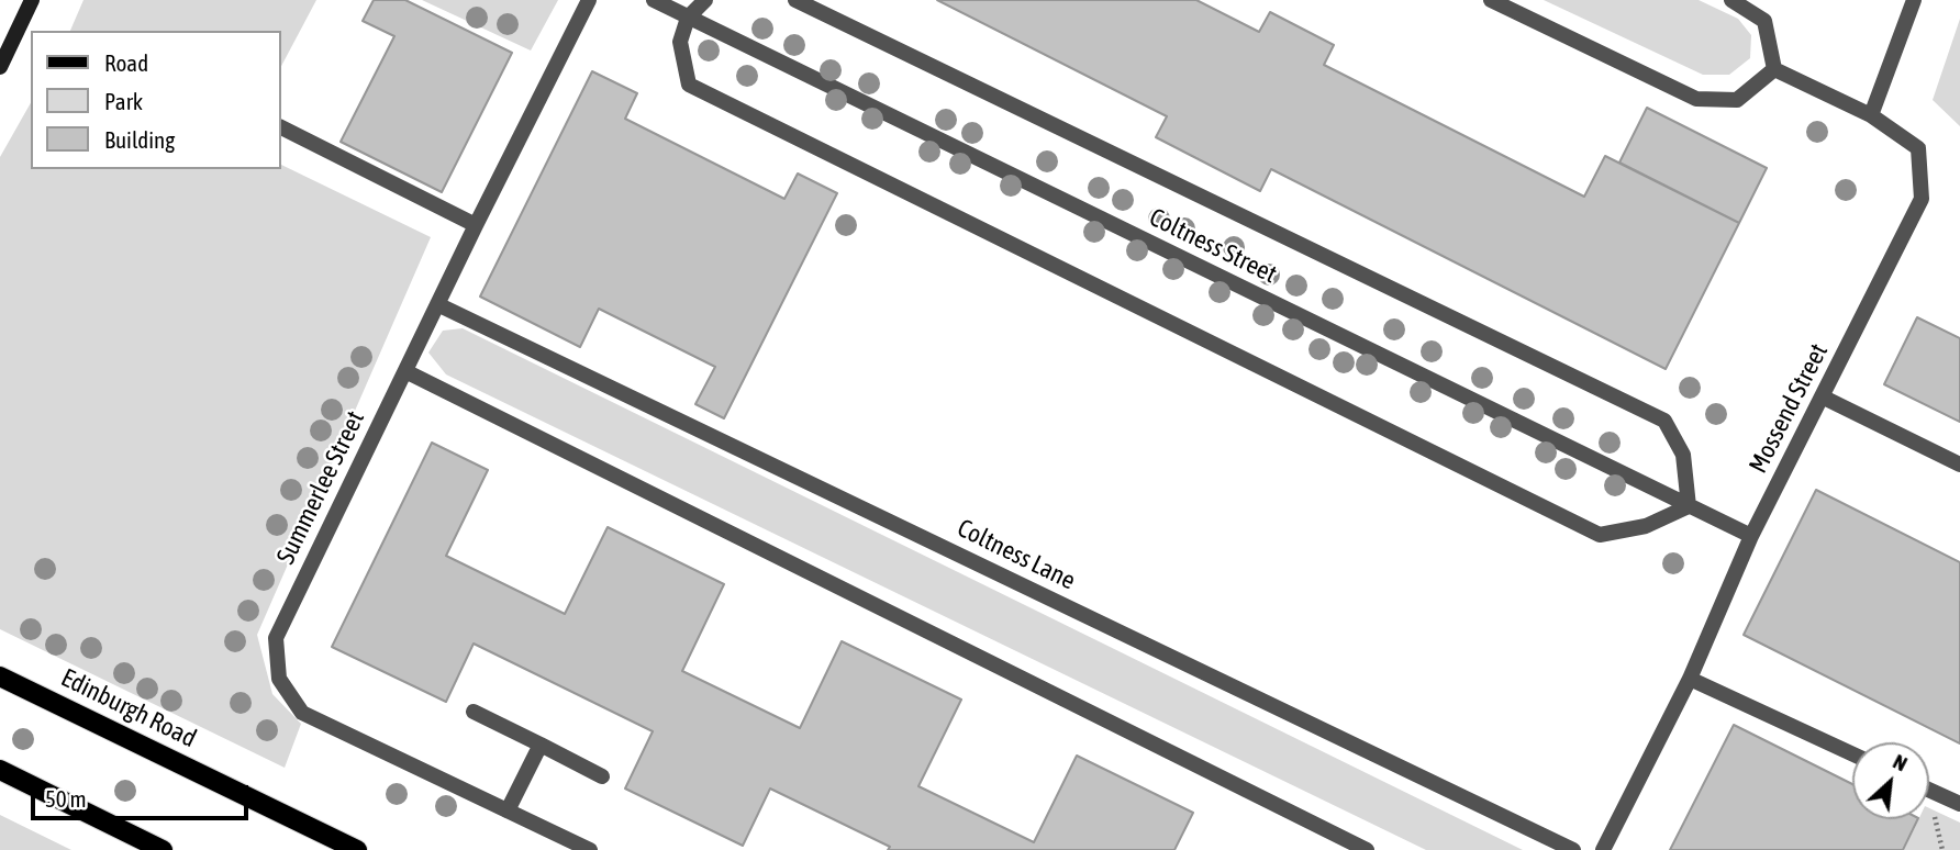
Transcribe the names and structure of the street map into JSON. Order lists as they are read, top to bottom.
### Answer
{
  "streets": {
    "main road": ["Edinburgh Road"],
    "street": [
      "Coltness Street",
      "Mossend Street",
      "Summerlee Street",
      "Coltness Lane"
    ]
  },
  "crossings": [
    ["Coltness Street", "Mossend Street"],
    ["Summerlee Street", "Coltness Lane"]
  ],
  "legend": ["Road", "Park", "Building"],
  "scale_bar": "50 m",
  "north": "top right"
}
